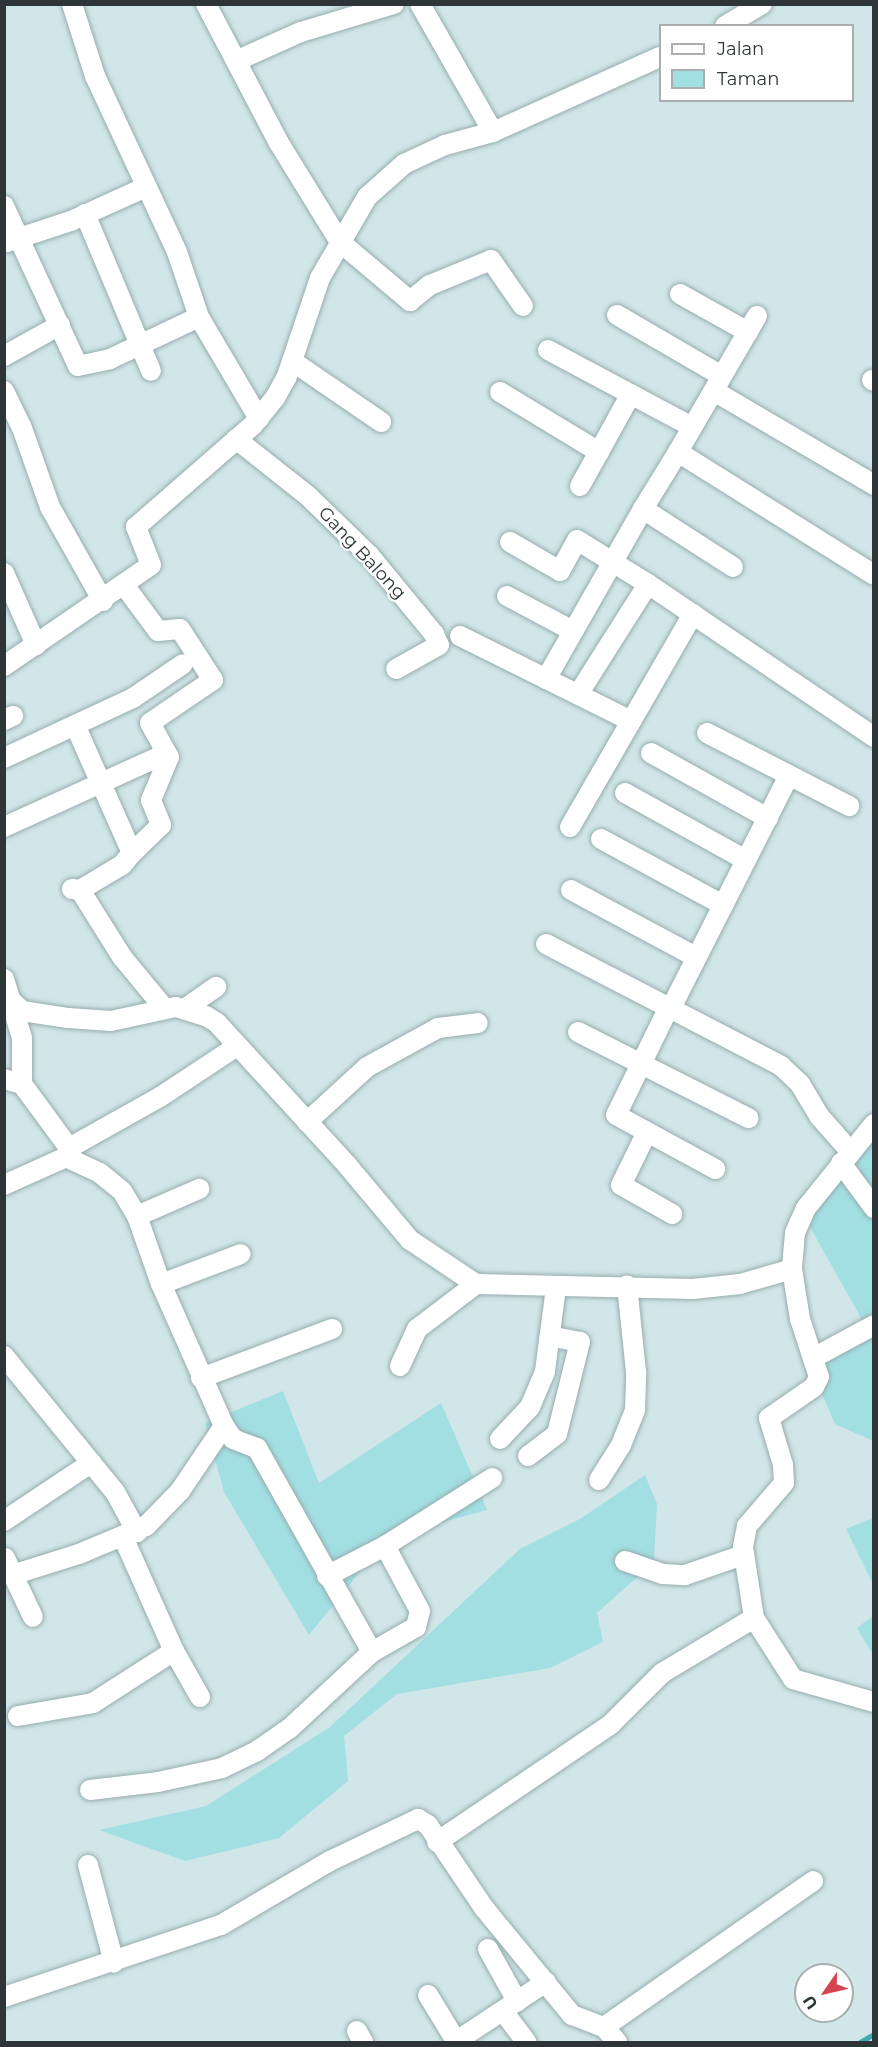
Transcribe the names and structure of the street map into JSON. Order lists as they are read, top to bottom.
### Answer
{
  "streets": {
    "street": ["Gang Balong"]
  },
  "legend": ["Jalan", "Taman"],
  "north": "bottom left"
}
